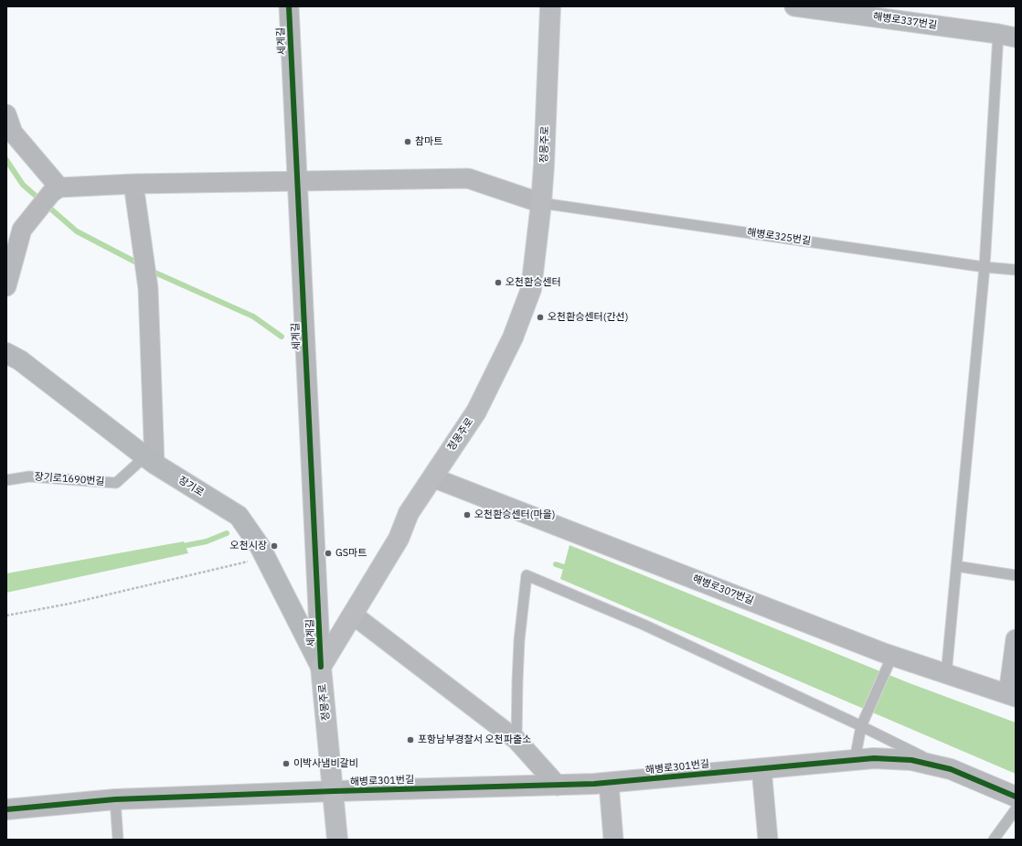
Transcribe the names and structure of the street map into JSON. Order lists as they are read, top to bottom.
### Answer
{
  "streets": {
    "main road": ["정몽주로", "장기로"],
    "street": [
      "해병로337번길",
      "세계길",
      "해병로307번길",
      "해병로301번길"
    ],
    "lane": ["해병로325번길", "장기로1690번길"]
  },
  "crossings": [
    ["세계길", "정몽주로"],
    ["세계길", "장기로"],
    ["정몽주로", "해병로325번길"],
    ["정몽주로", "장기로"],
    ["정몽주로", "해병로307번길"],
    ["정몽주로", "해병로301번길"],
    ["장기로1690번길", "장기로"]
  ],
  "places": [
    "참마트",
    "오천환승센터",
    "오천환승센터(간선)",
    "오천환승센터(마을)",
    "오천시장",
    "GS마트",
    "포항남부경찰서 오천파출소",
    "이박사냄비갈비"
  ]
}
